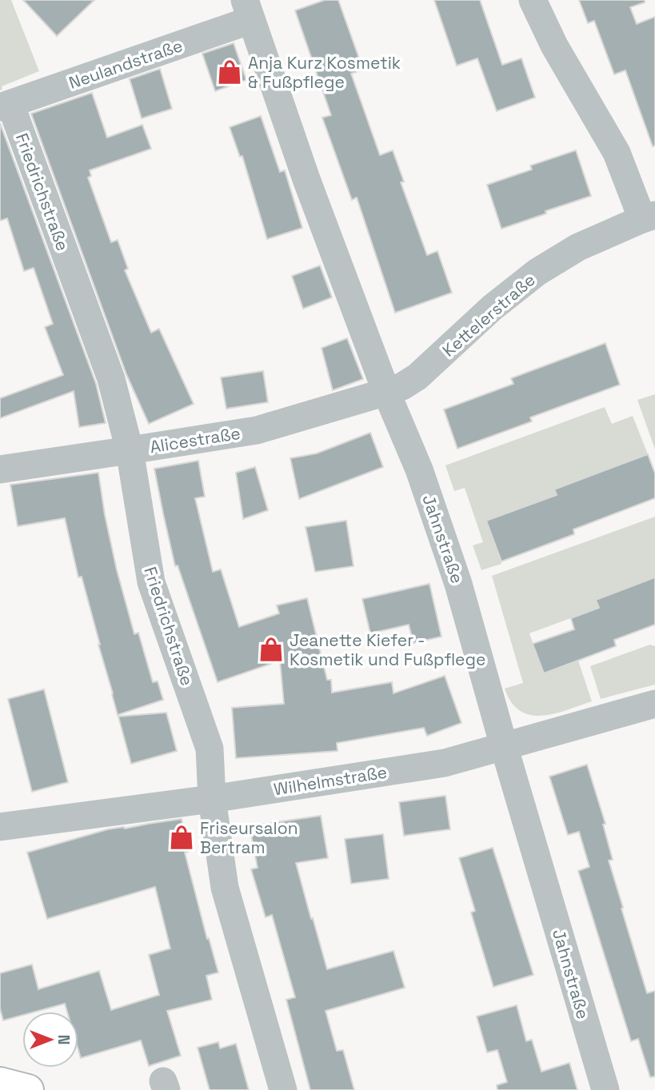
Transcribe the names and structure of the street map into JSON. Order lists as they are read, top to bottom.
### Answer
{
  "streets": {
    "street": [
      "Neulandstraße",
      "Friedrichstraße",
      "Kettelerstraße",
      "Alicestraße",
      "Jahnstraße",
      "Wilhelmstraße"
    ]
  },
  "crossings": [
    ["Neulandstraße", "Friedrichstraße"],
    ["Neulandstraße", "Jahnstraße"],
    ["Friedrichstraße", "Alicestraße"],
    ["Friedrichstraße", "Wilhelmstraße"],
    ["Kettelerstraße", "Alicestraße"],
    ["Kettelerstraße", "Jahnstraße"],
    ["Alicestraße", "Jahnstraße"],
    ["Jahnstraße", "Wilhelmstraße"]
  ],
  "places": {
    "shop": ["Anja Kurz Kosmetik & Fußpflege", "Jeanette Kiefer - Kosmetik und Fußpflege", "Friseursalon Bertram"]
  },
  "north": "right"
}
